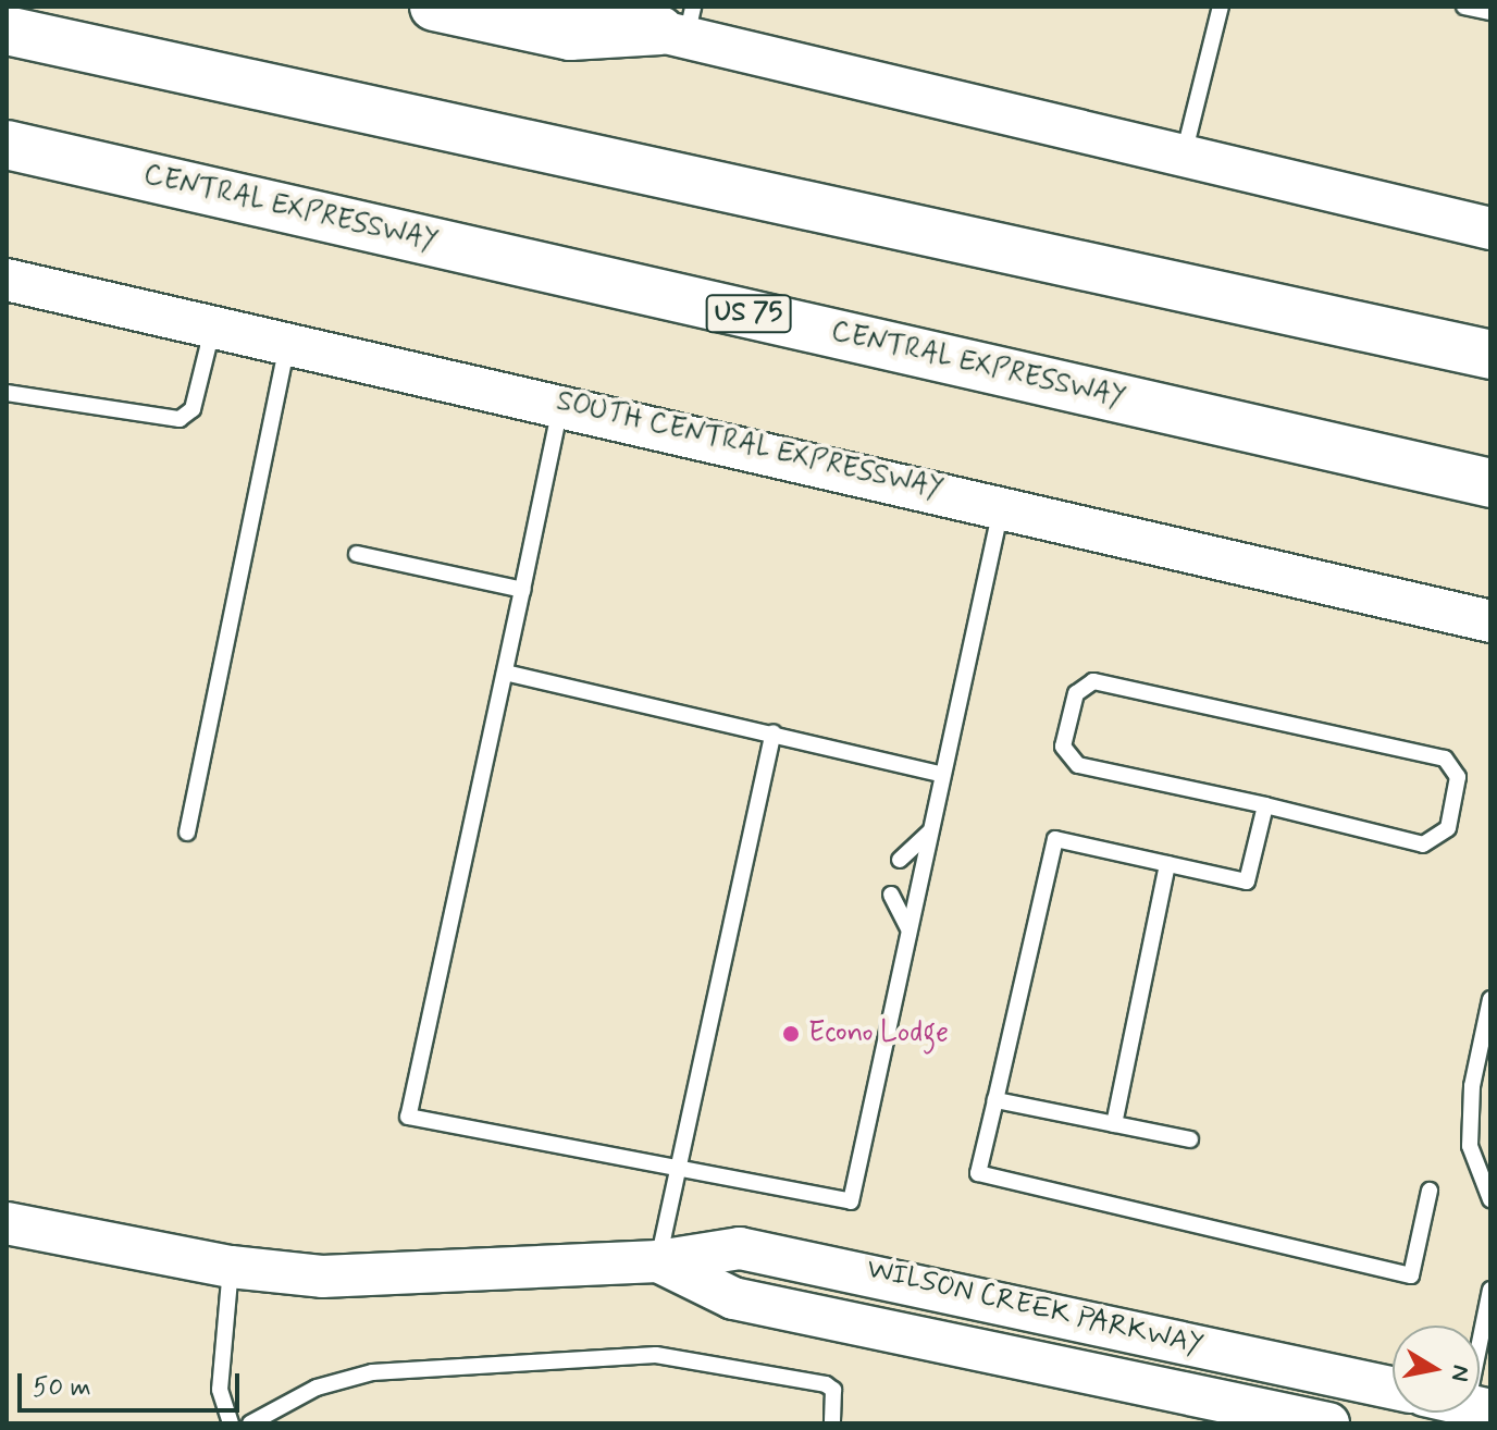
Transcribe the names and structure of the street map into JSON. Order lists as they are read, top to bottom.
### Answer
{
  "streets": {
    "highway": ["CENTRAL EXPRESSWAY", "US 75"],
    "main road": ["SOUTH CENTRAL EXPRESSWAY", "WILSON CREEK PARKWAY"]
  },
  "places": ["Econo Lodge"],
  "scale_bar": "50 m",
  "north": "right"
}
